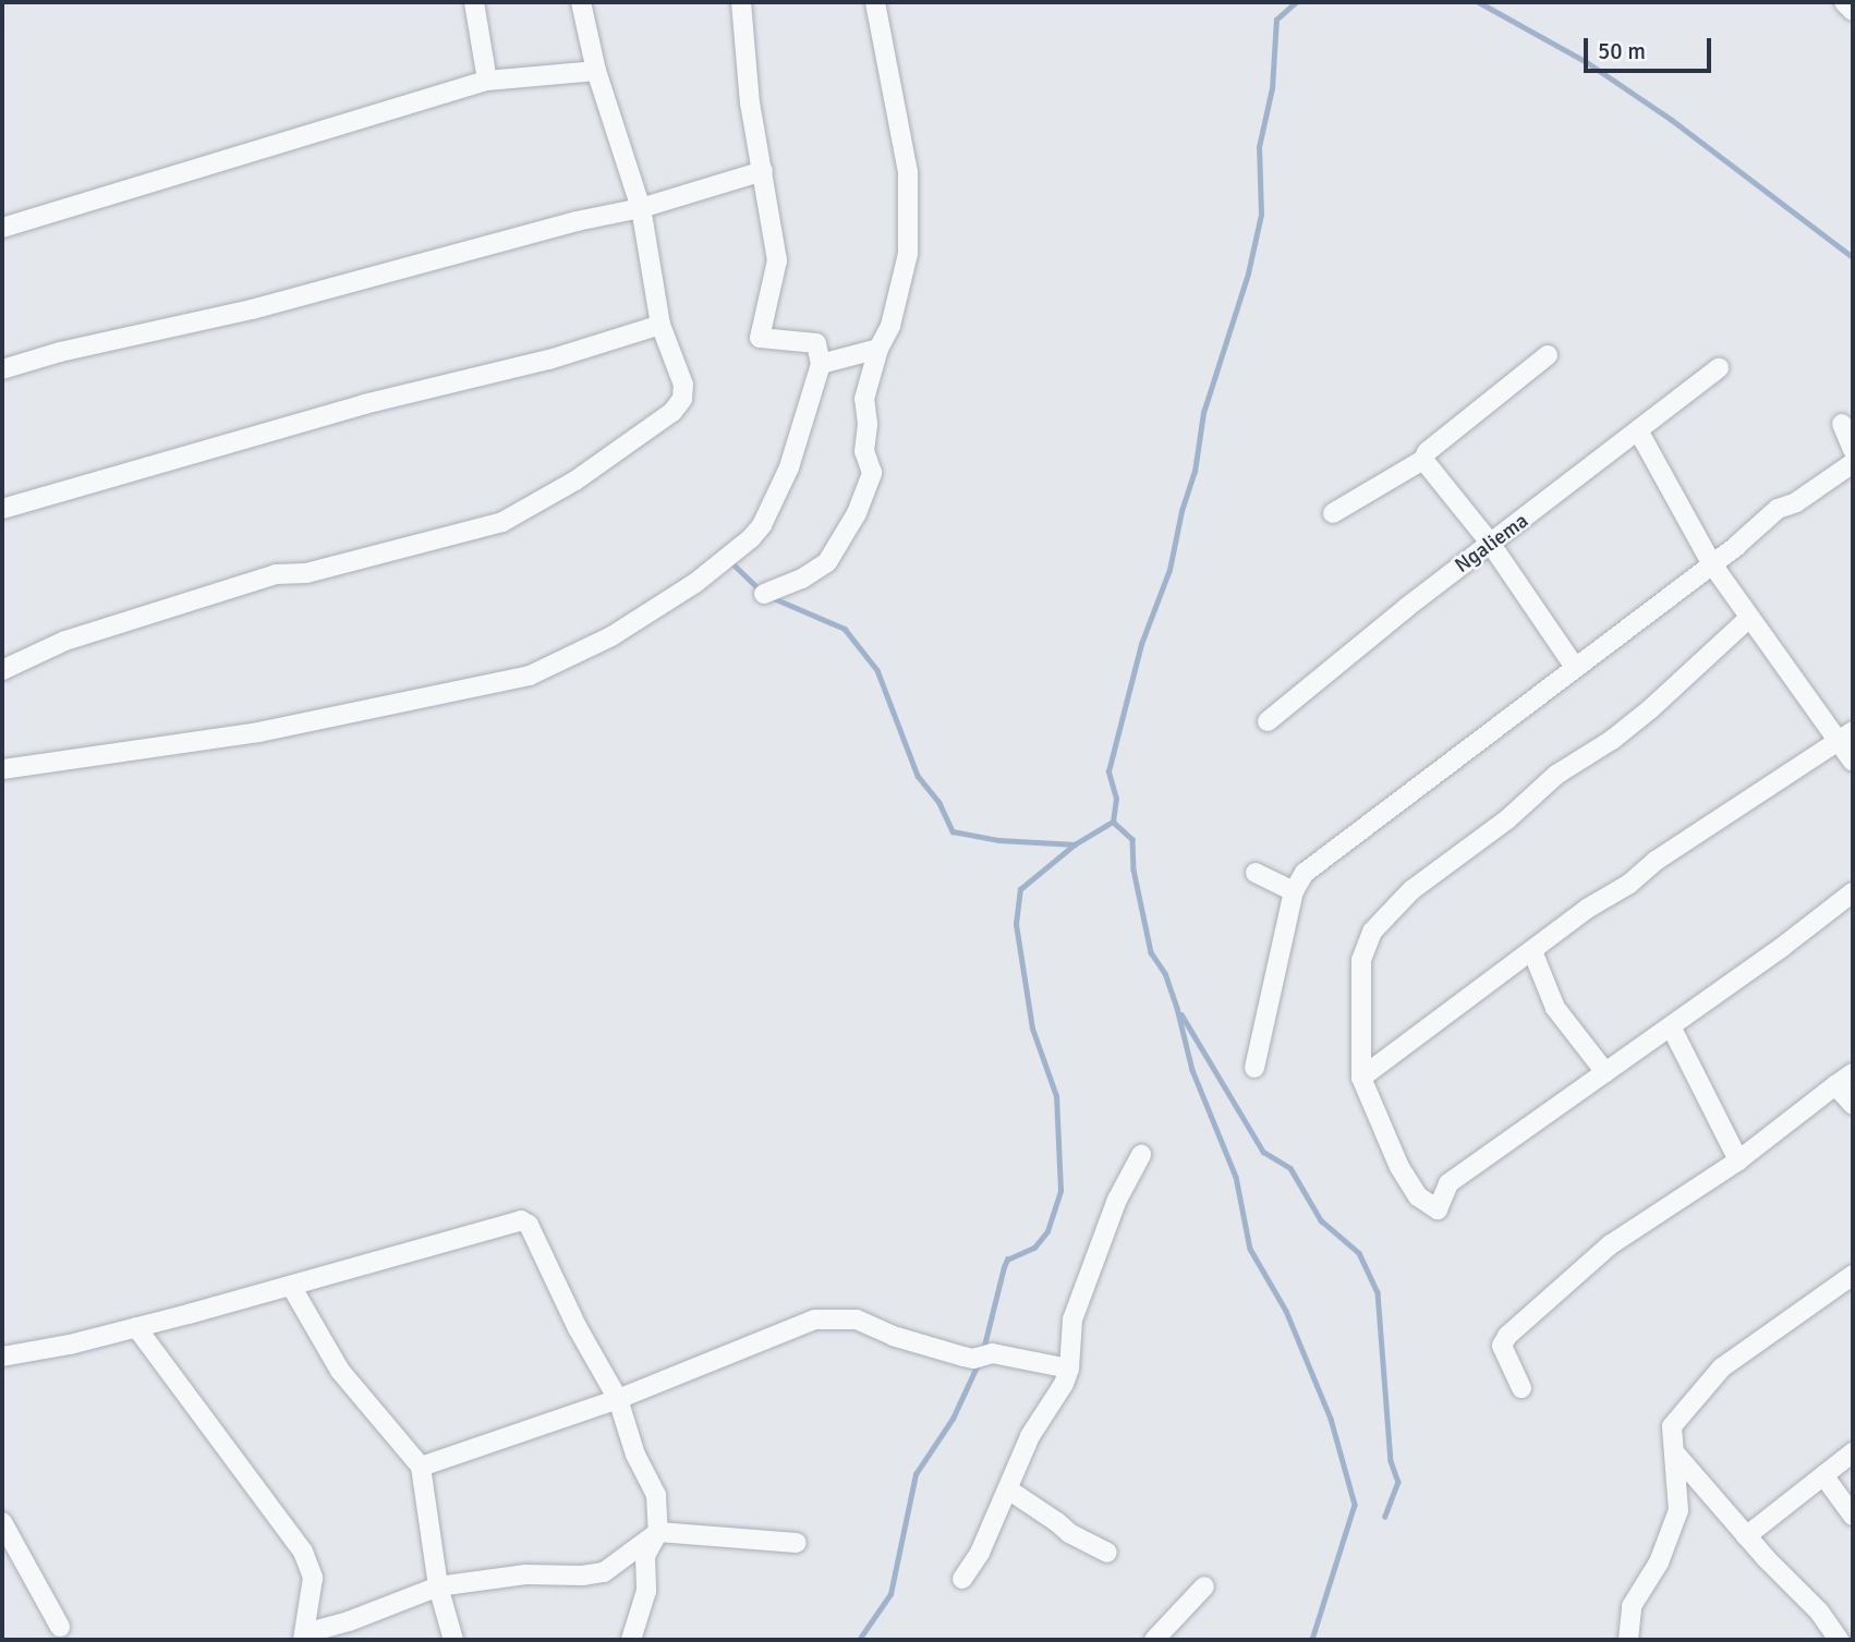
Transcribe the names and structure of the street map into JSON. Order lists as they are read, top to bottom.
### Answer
{
  "streets": {
    "street": ["Ngaliema"]
  },
  "scale_bar": "50 m"
}
